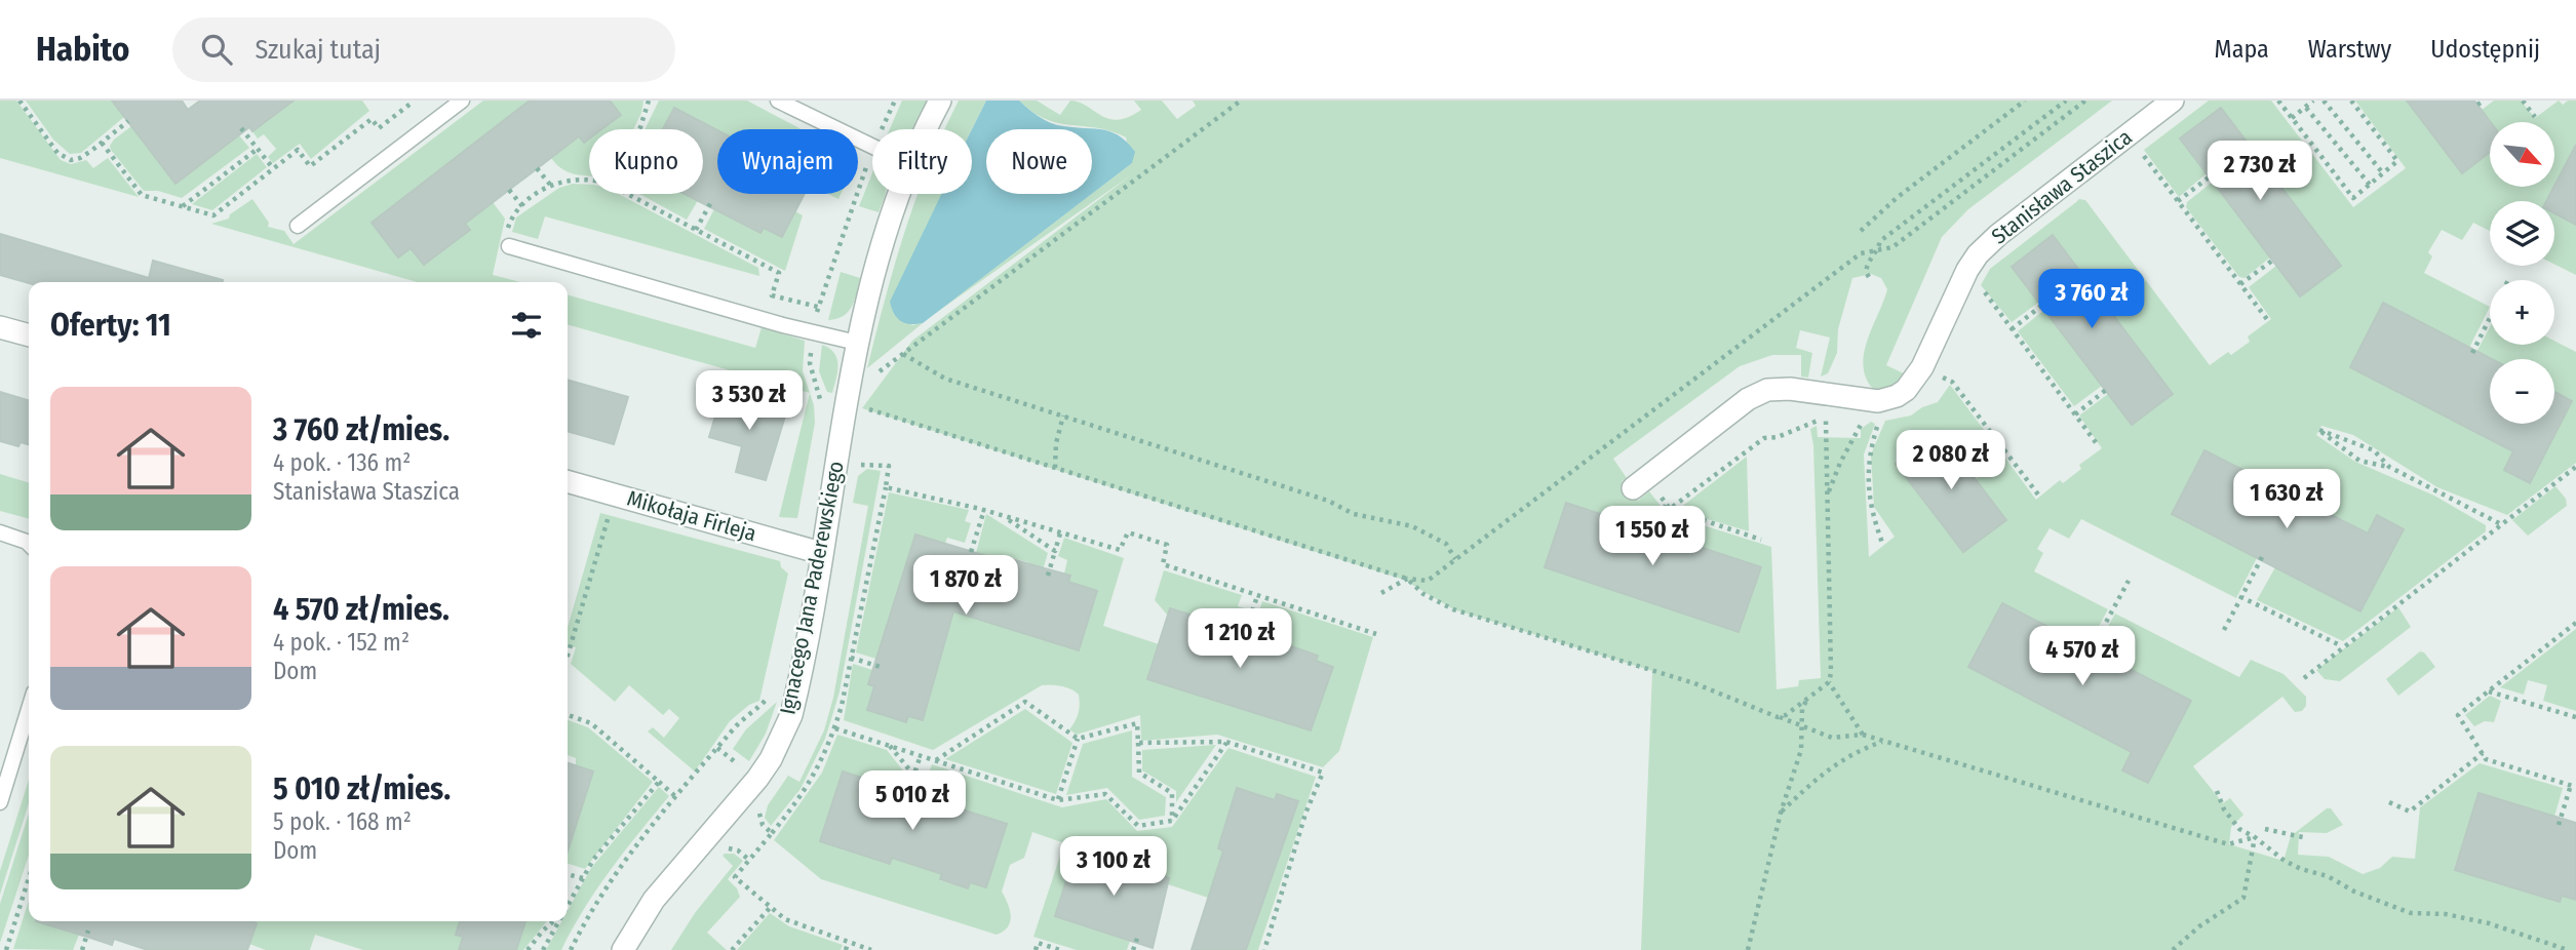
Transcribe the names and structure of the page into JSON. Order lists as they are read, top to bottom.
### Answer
{
  "streets": {
    "street": ["Stanisława Staszica", "Mikołaja Firleja", "Ignacego Jana Paderewskiego"]
  },
  "crossings": [
    ["Mikołaja Firleja", "Ignacego Jana Paderewskiego"]
  ],
  "north": "bottom right",
  "page": {
    "header": "Habito",
    "search": "Szukaj tutaj",
    "nav": ["Mapa", "Warstwy", "Udostępnij"],
    "map_buttons": ["+", "−"],
    "chip": [
      "Kupno",
      "Wynajem",
      "Filtry",
      "Nowe"
    ],
    "price": [
      "2 730 zł",
      "3 760 zł",
      "3 530 zł",
      "2 080 zł",
      "1 630 zł",
      "1 550 zł",
      "1 870 zł",
      "1 210 zł",
      "4 570 zł",
      "5 010 zł",
      "3 100 zł"
    ],
    "heading": "Oferty: 11",
    "list": [
      {
        "name": "3 760 zł/mies.",
        "note": "4 pok. · 136 m² · Stanisława Staszica"
      },
      {
        "name": "4 570 zł/mies.",
        "note": "4 pok. · 152 m² · Dom"
      },
      {
        "name": "5 010 zł/mies.",
        "note": "5 pok. · 168 m² · Dom"
      }
    ]
  }
}
